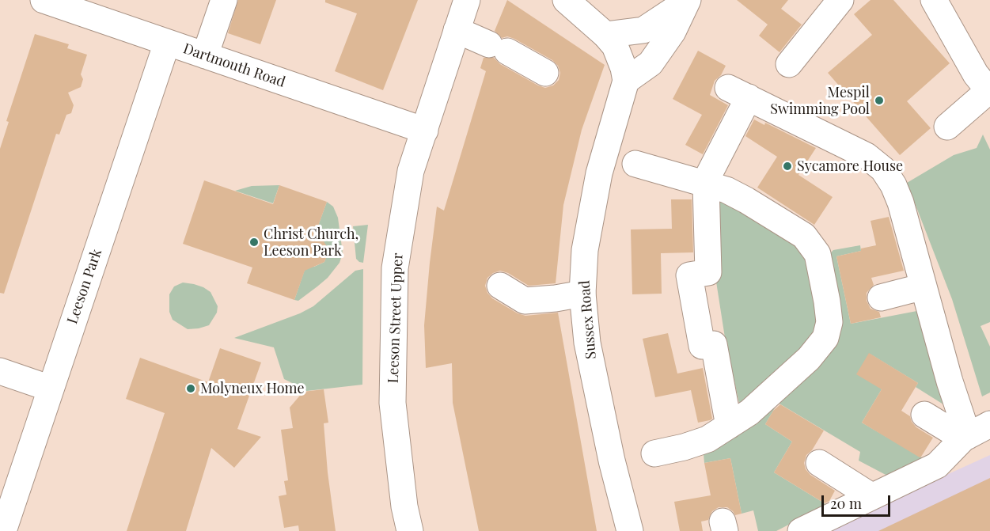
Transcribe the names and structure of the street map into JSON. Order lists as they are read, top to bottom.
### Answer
{
  "streets": {
    "street": [
      "Dartmouth Road",
      "Leeson Park",
      "Leeson Street Upper",
      "Sussex Road"
    ]
  },
  "crossings": [
    ["Dartmouth Road", "Leeson Park"],
    ["Dartmouth Road", "Leeson Street Upper"]
  ],
  "places": [
    "Mespil Swimming Pool",
    "Sycamore House",
    "Christ Church, Leeson Park",
    "Molyneux Home"
  ],
  "scale_bar": "20 m"
}
